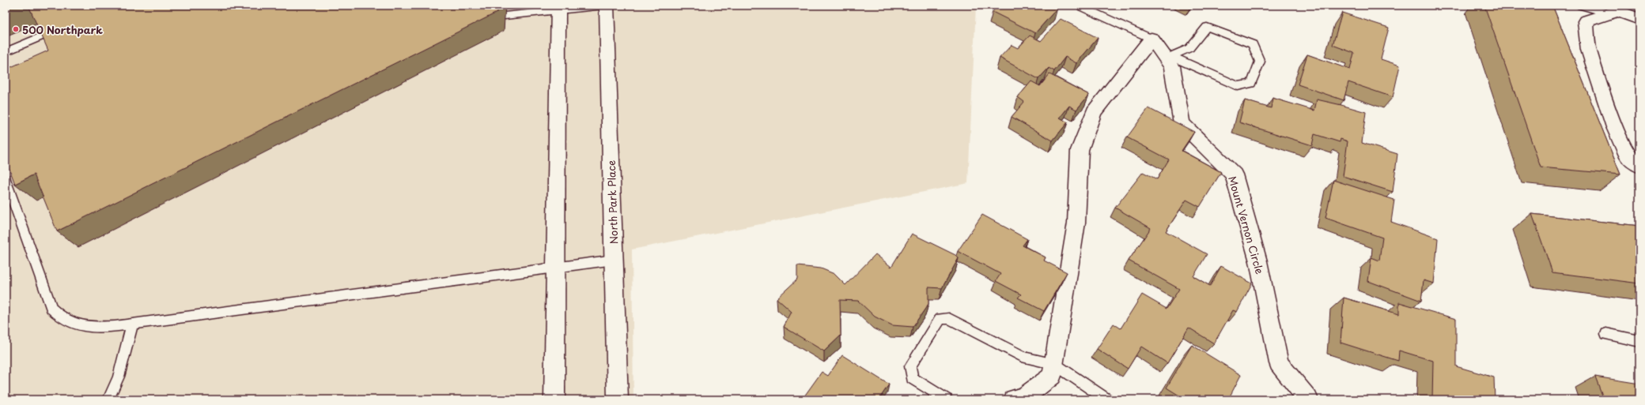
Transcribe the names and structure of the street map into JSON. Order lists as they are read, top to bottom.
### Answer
{
  "streets": {
    "street": ["North Park Place", "Mount Vernon Circle"]
  },
  "places": ["500 Northpark"]
}
